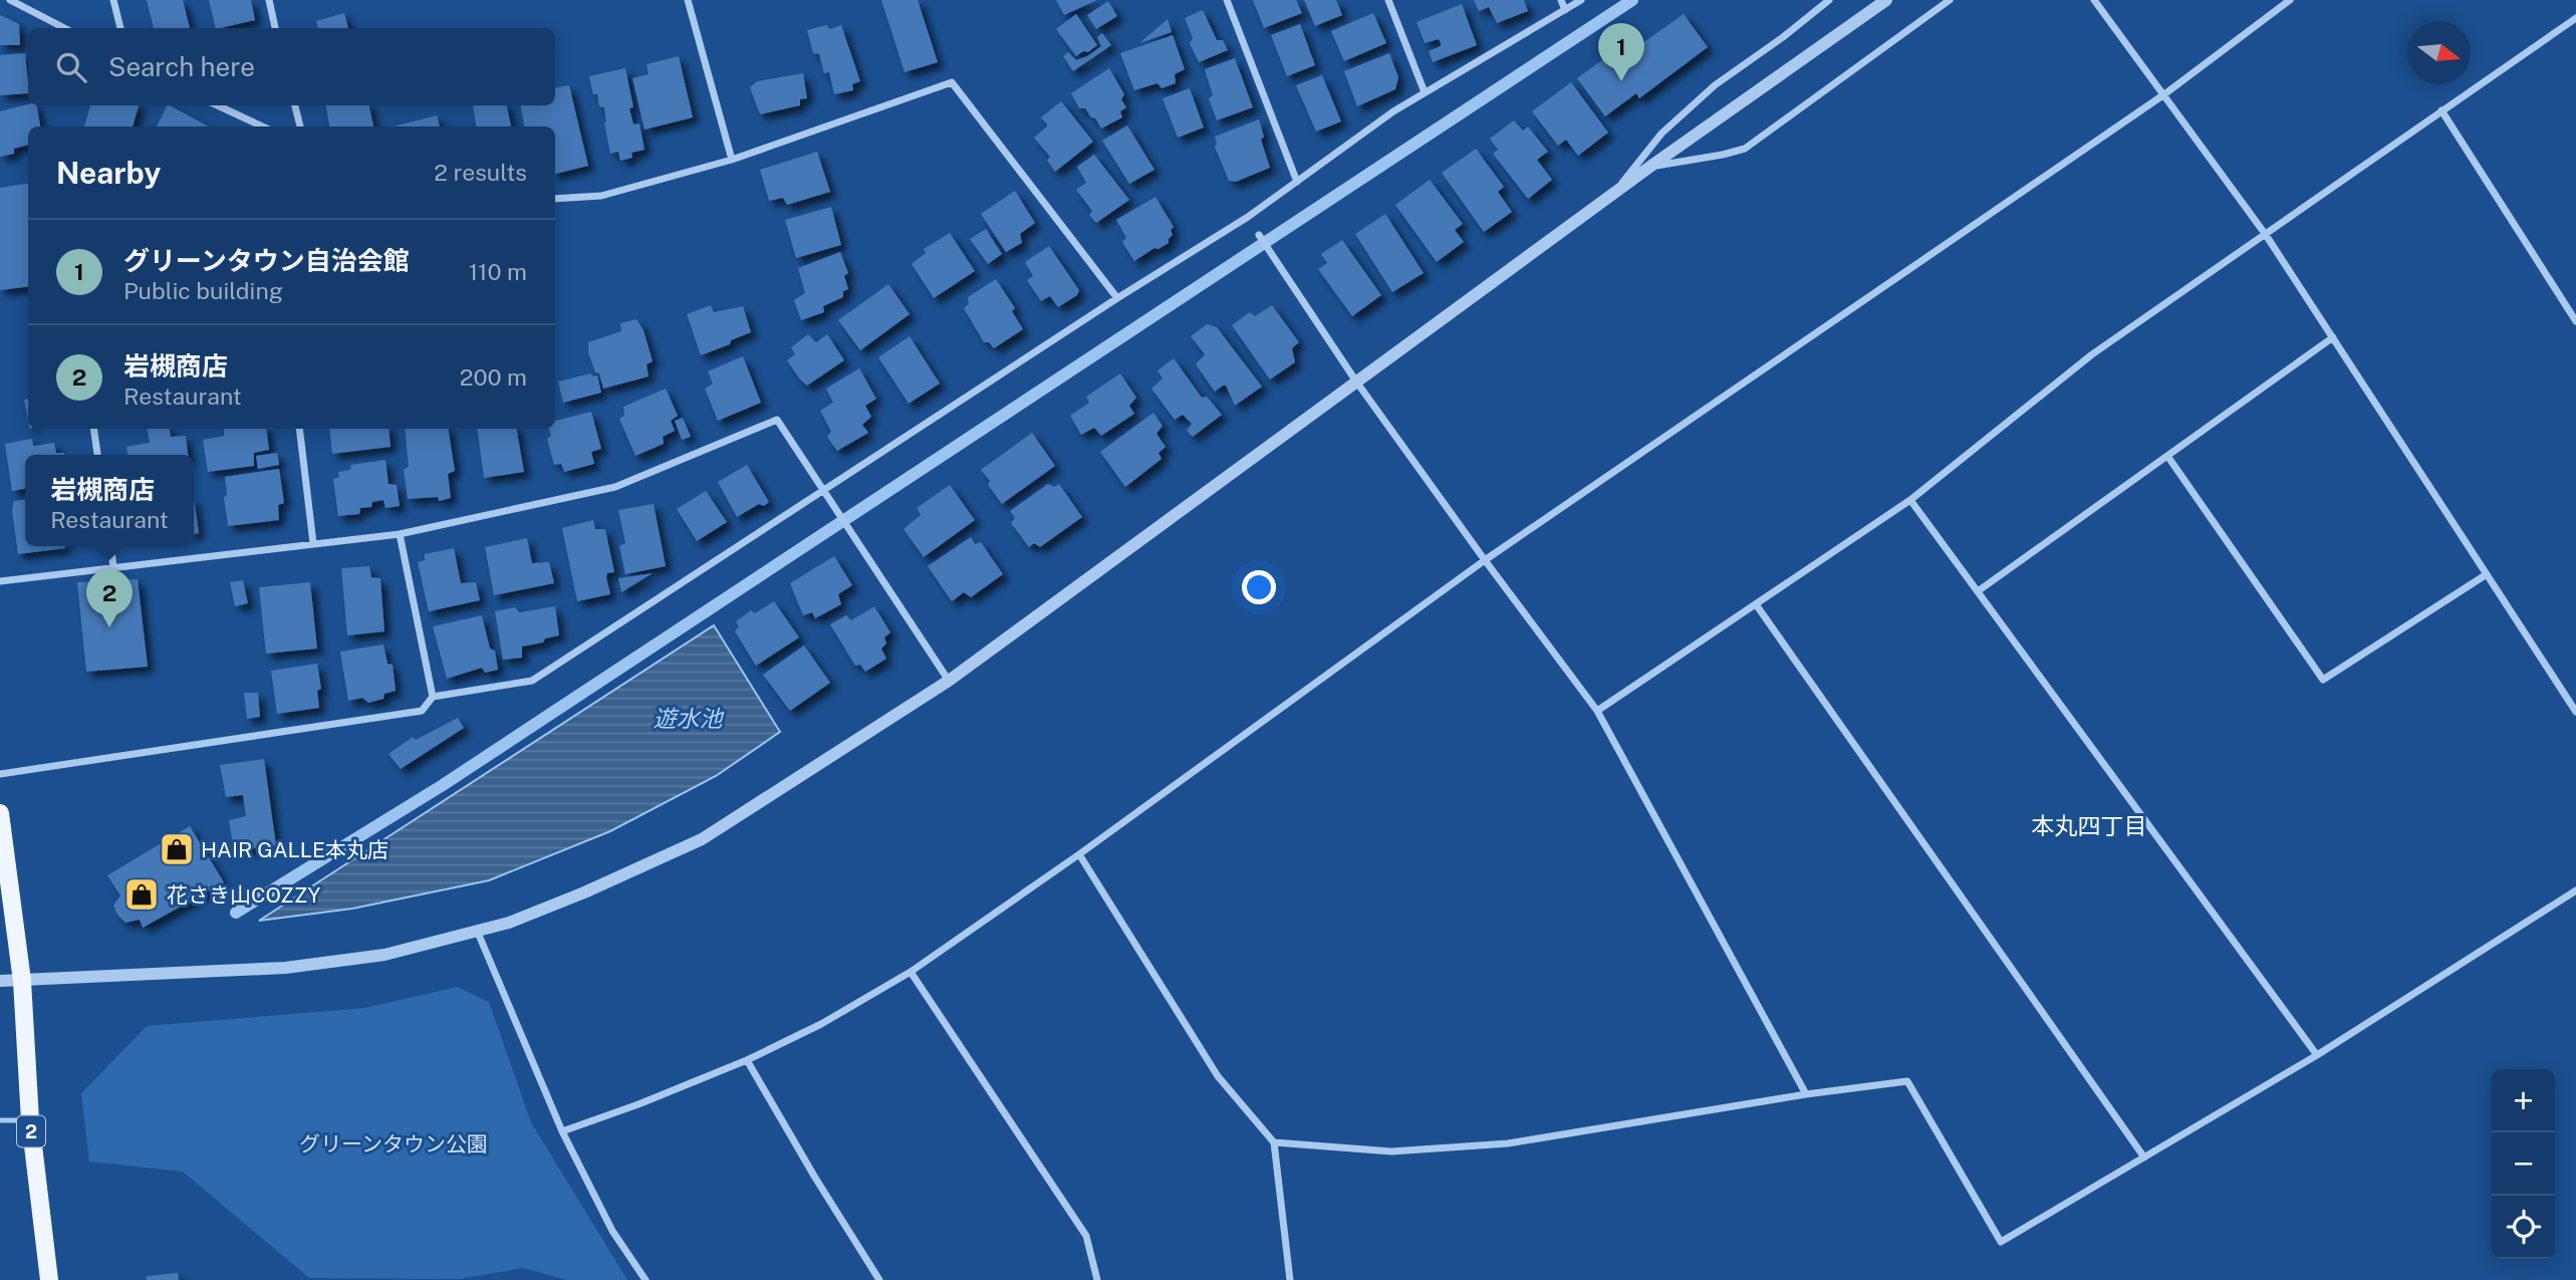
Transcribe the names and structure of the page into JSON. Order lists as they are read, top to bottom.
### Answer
{
  "streets": {
    "main road": ["2"]
  },
  "districts": ["本丸四丁目"],
  "water": ["遊水池"],
  "parks": ["グリーンタウン公園"],
  "places": {
    "shop": ["HAIR GALLE本丸店", "花さき山COZZY"]
  },
  "north": "right",
  "page": {
    "pins": ["1", "2"],
    "search": "Search here",
    "heading": ["Nearby", "2 results"],
    "list": [
      {
        "mark": "1",
        "name": "グリーンタウン自治会館",
        "note": "Public building",
        "value": "110 m"
      },
      {
        "mark": "2",
        "name": "岩槻商店",
        "note": "Restaurant",
        "value": "200 m"
      }
    ],
    "popup": ["岩槻商店", "Restaurant"],
    "map_buttons": ["+", "−"]
  }
}
